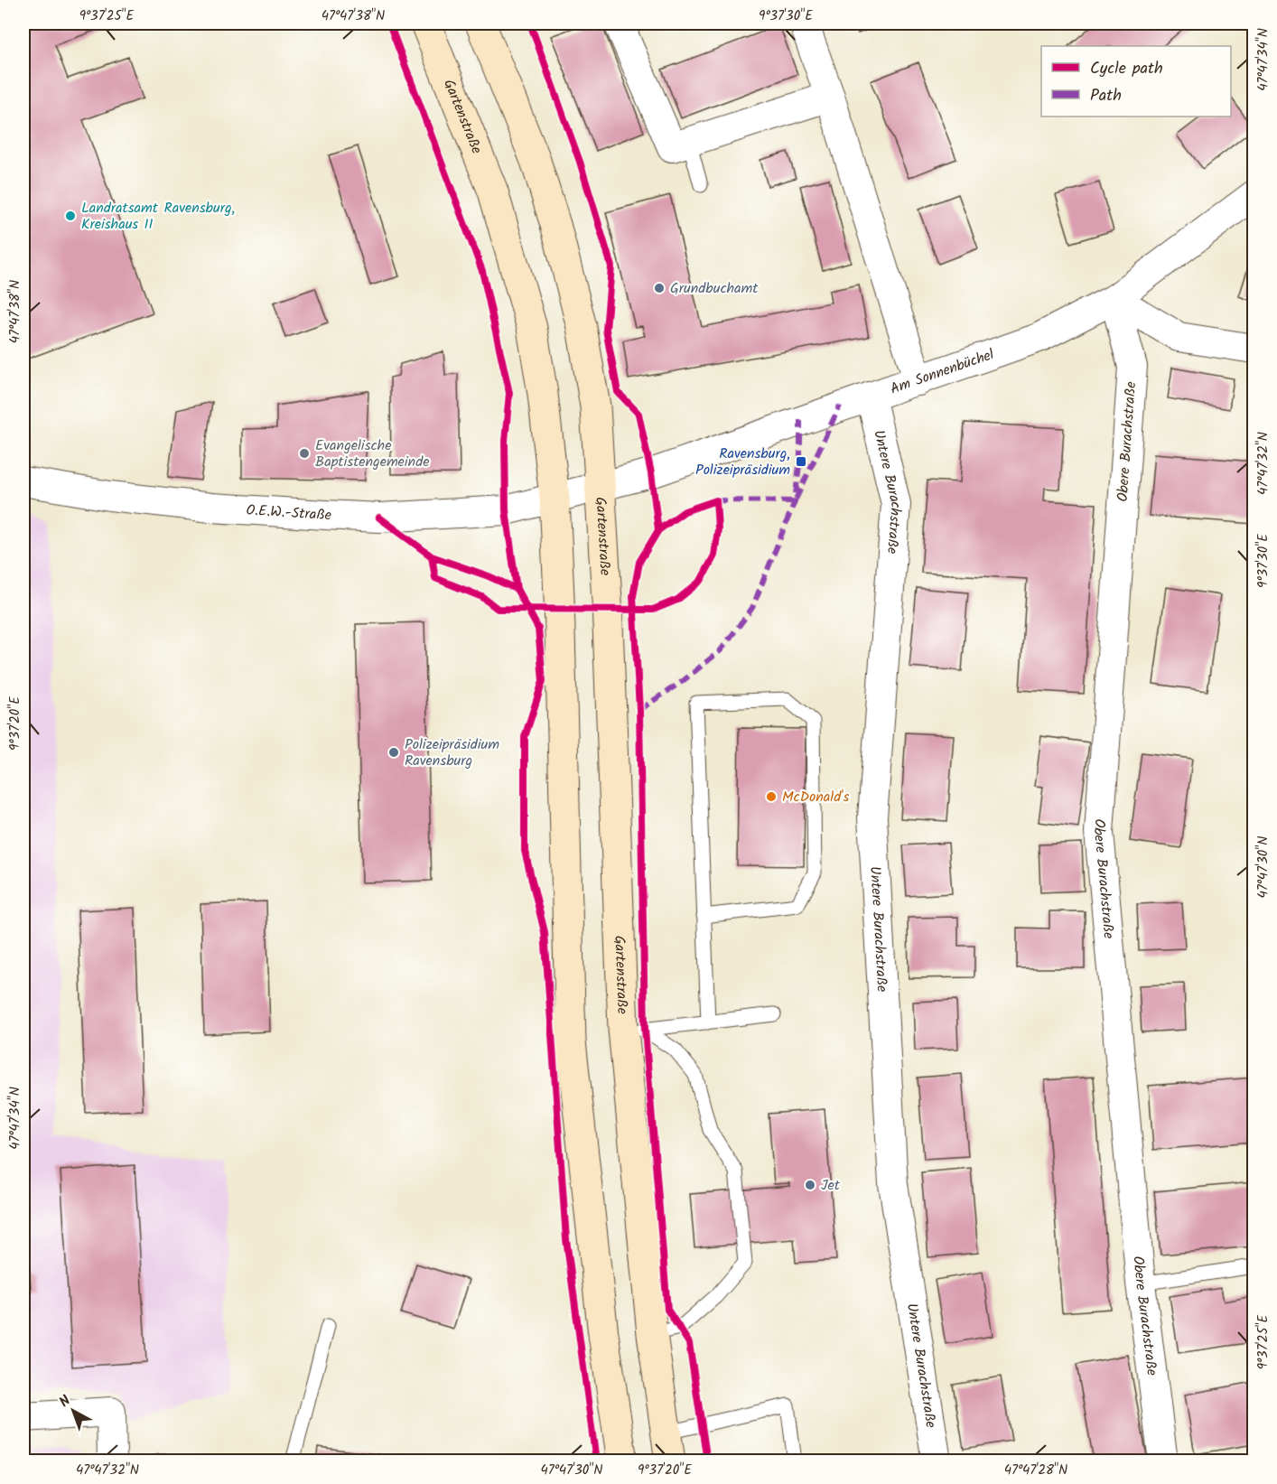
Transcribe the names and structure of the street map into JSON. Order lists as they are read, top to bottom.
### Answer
{
  "streets": {
    "main road": ["Gartenstraße"],
    "street": [
      "Am Sonnenbüchel",
      "Obere Burachstraße",
      "Untere Burachstraße",
      "O.E.W.-Straße"
    ]
  },
  "crossings": [
    ["Gartenstraße", "Am Sonnenbüchel"],
    ["Gartenstraße", "O.E.W.-Straße"],
    ["Am Sonnenbüchel", "Obere Burachstraße"],
    ["Am Sonnenbüchel", "Untere Burachstraße"]
  ],
  "places": {
    "other": [
      "Landratsamt Ravensburg, Kreishaus II",
      "Grundbuchamt",
      "Evangelische Baptistengemeinde",
      "Polizeipräsidium Ravensburg",
      "McDonald's",
      "Jet"
    ],
    "transit": ["Ravensburg, Polizeipräsidium"]
  },
  "legend": ["Cycle path", "Path"],
  "north": "top left",
  "coordinates": [
    "9°37'25\"E",
    "47°47'38\"N",
    "9°37'30\"E",
    "47°47'34\"N",
    "47°47'32\"N",
    "9°37'20\"E",
    "47°47'30\"N",
    "47°47'28\"N"
  ]
}
